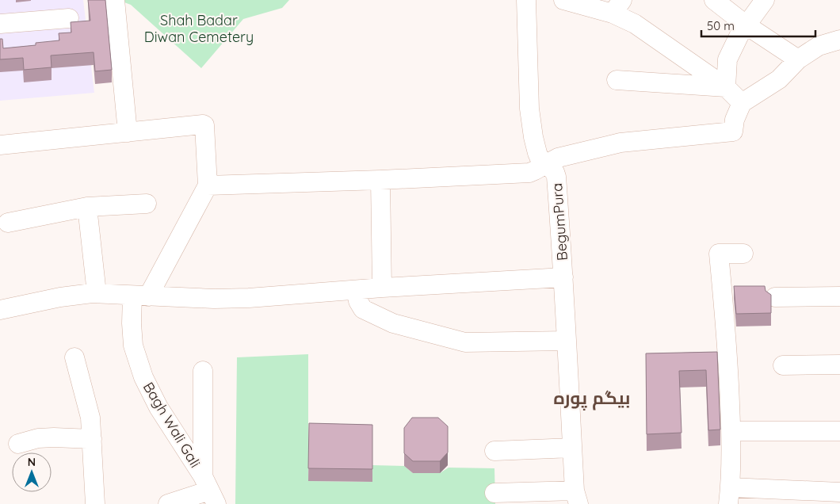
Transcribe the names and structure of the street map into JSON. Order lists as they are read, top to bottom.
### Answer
{
  "streets": {
    "street": ["BegumPura", "Bagh Wali Gali"]
  },
  "districts": ["بیگم پورہ"],
  "parks": ["Shah Badar Diwan Cemetery"],
  "scale_bar": "50 m",
  "north": "top"
}
